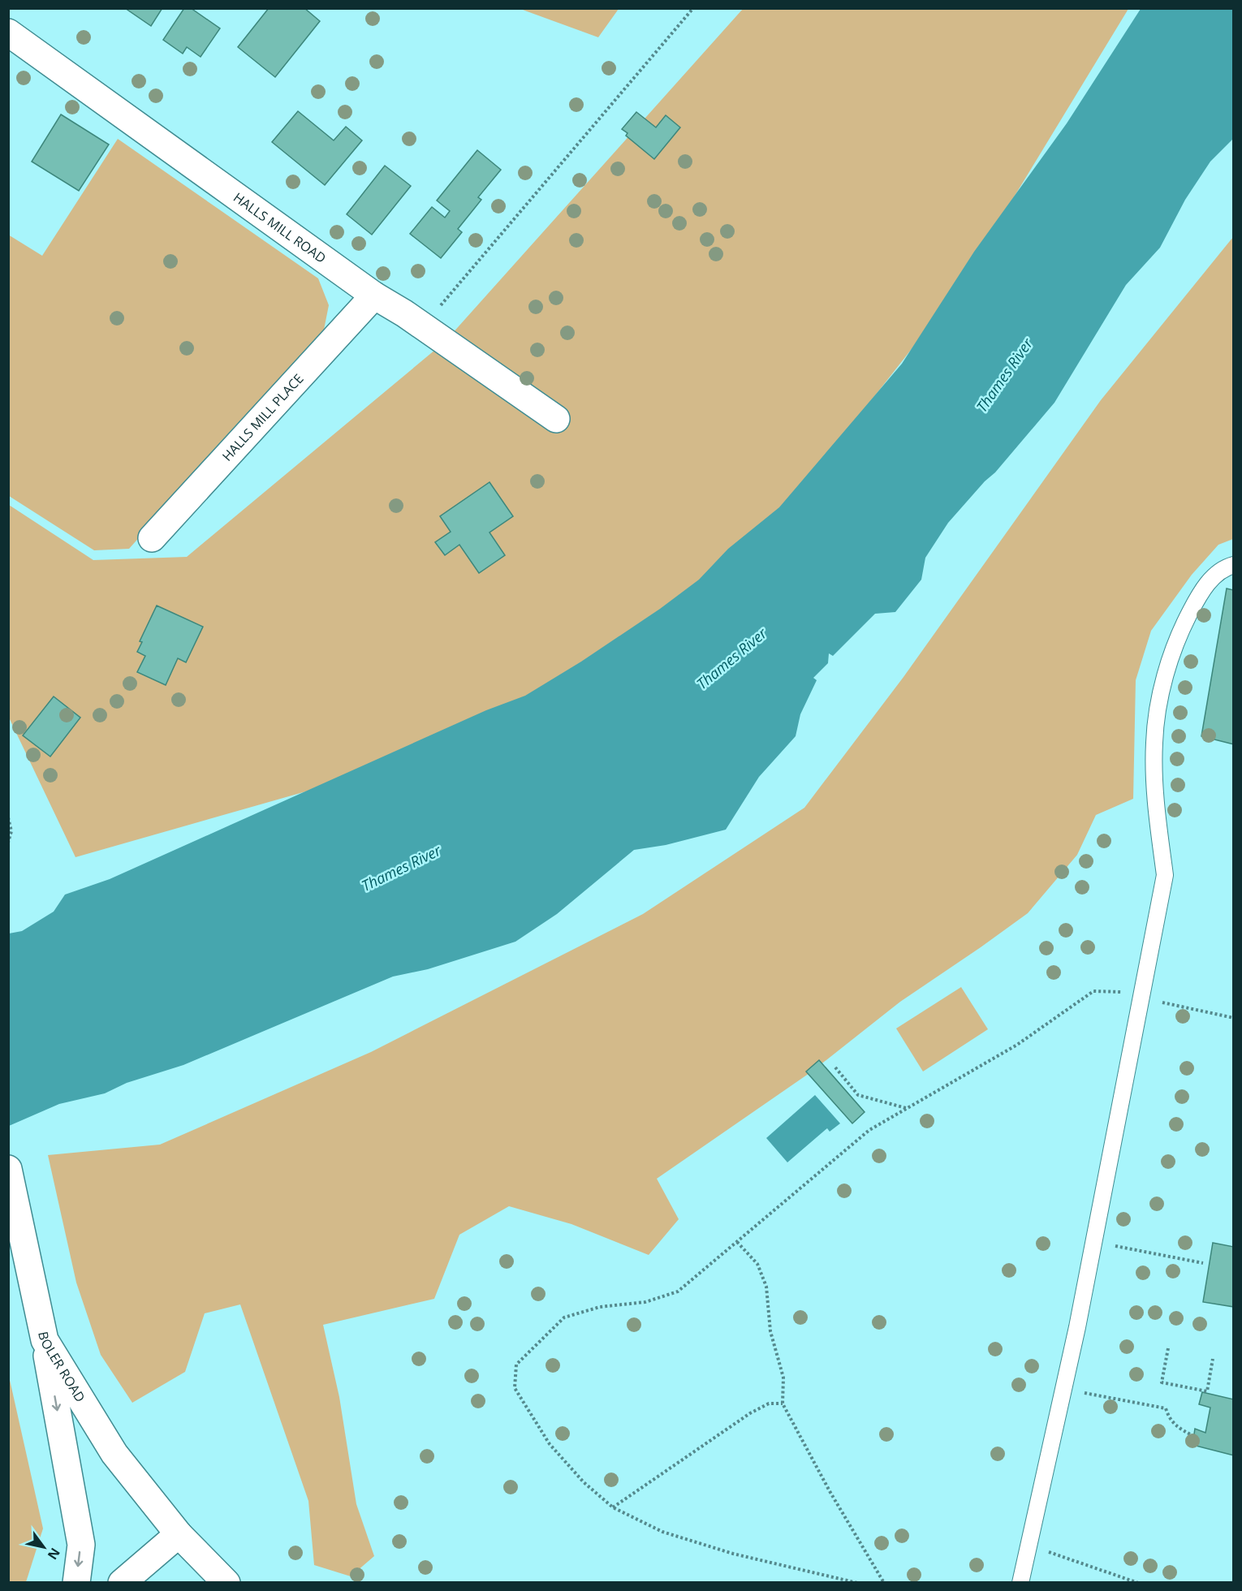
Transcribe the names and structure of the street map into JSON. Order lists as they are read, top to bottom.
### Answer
{
  "streets": {
    "street": ["HALLS MILL ROAD", "HALLS MILL PLACE", "BOLER ROAD"]
  },
  "crossings": [
    ["HALLS MILL ROAD", "HALLS MILL PLACE"]
  ],
  "water": ["Thames River"],
  "north": "bottom right"
}
